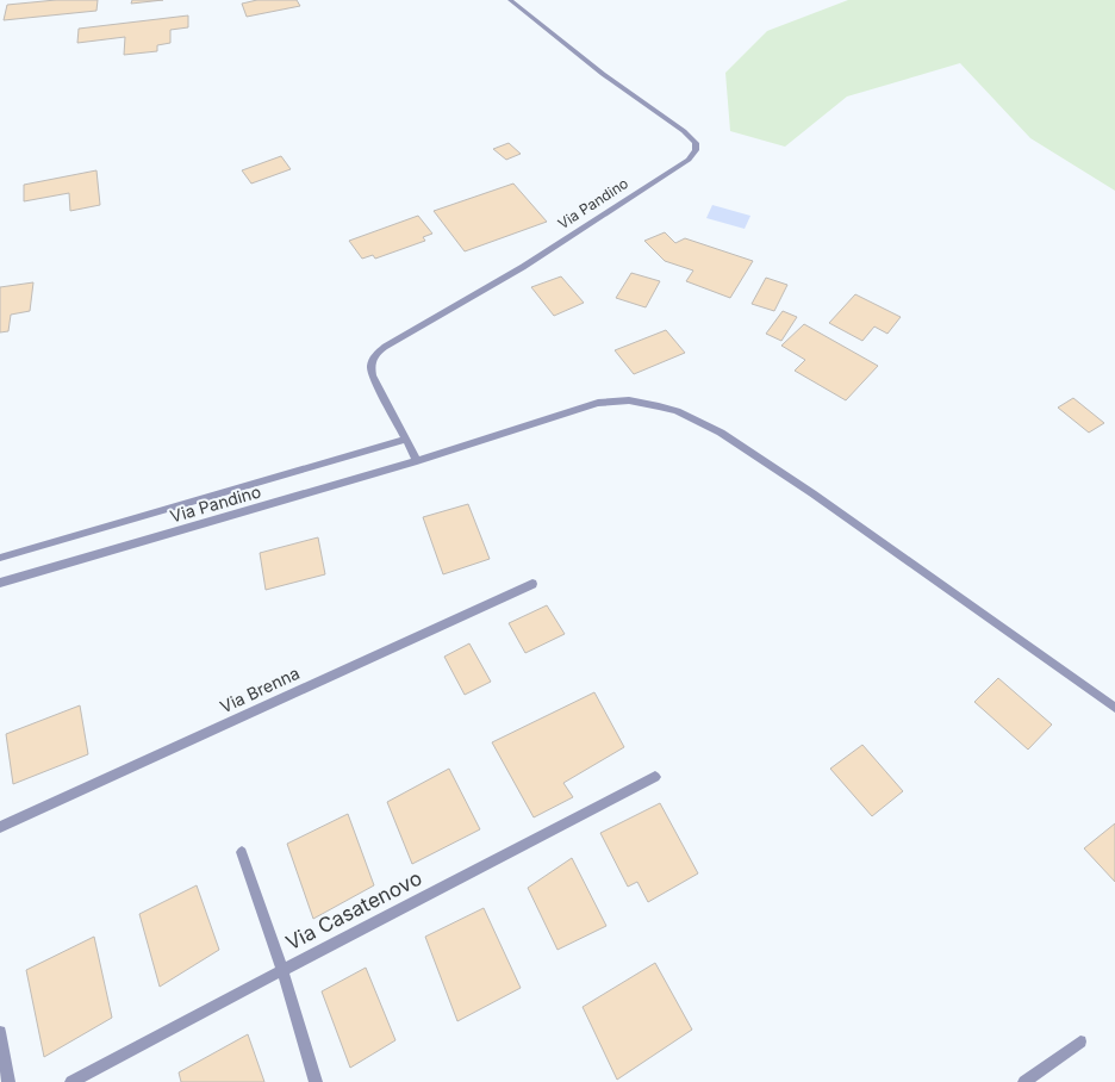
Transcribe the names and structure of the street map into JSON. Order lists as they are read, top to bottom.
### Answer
{
  "streets": {
    "street": ["Via Pandino", "Via Brenna", "Via Casatenovo"]
  }
}
